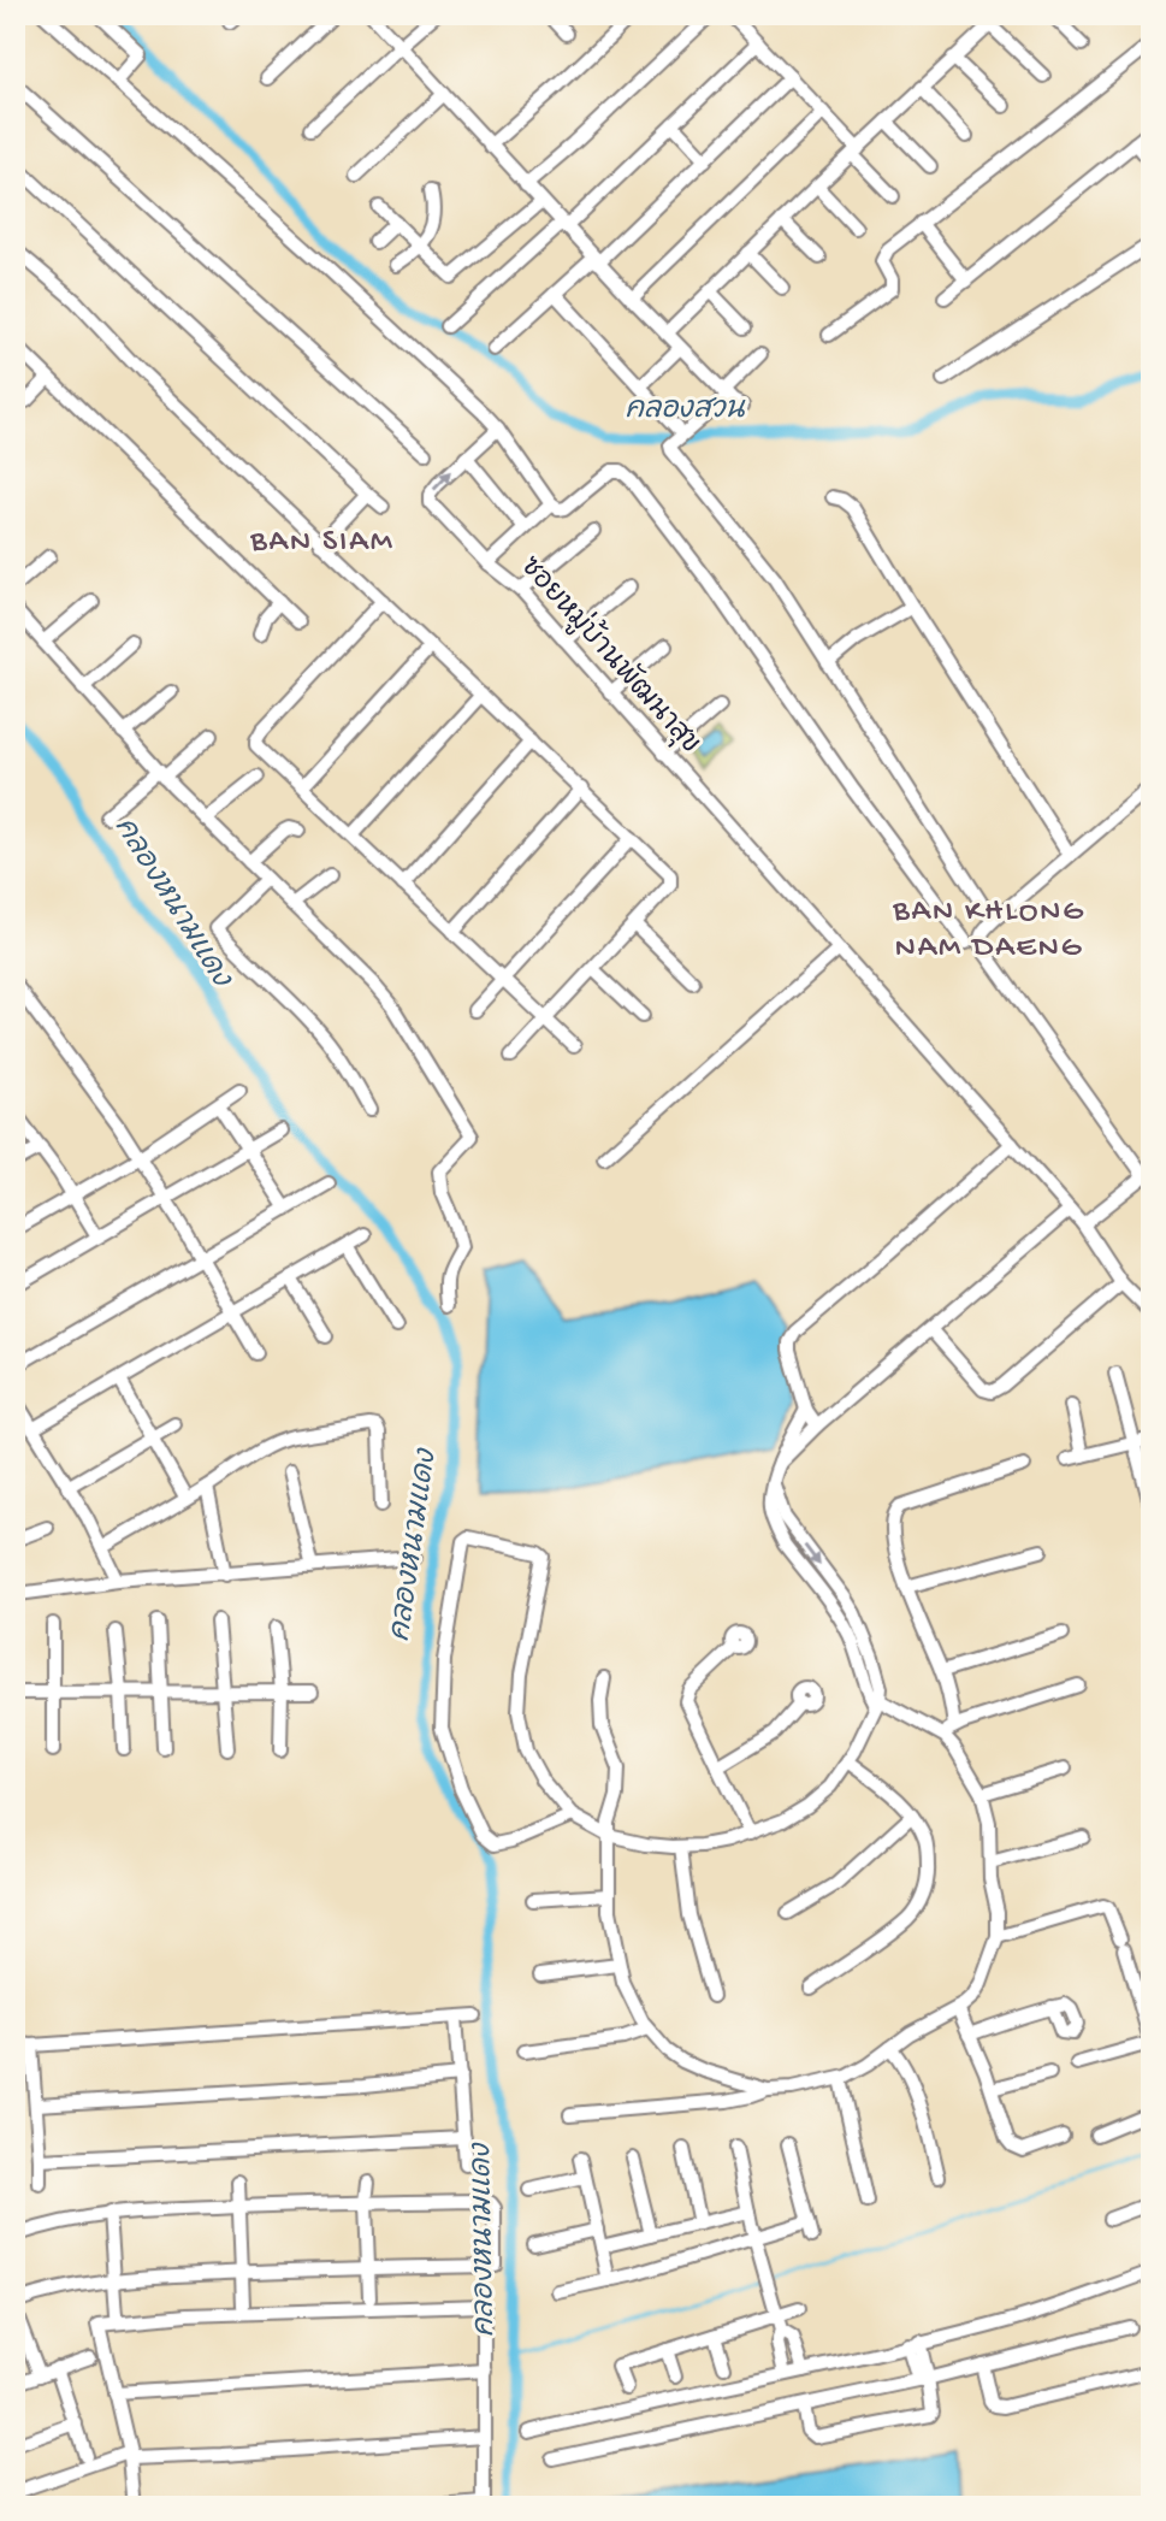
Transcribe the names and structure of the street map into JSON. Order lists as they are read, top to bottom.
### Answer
{
  "streets": {
    "street": ["ซอยหมู่บ้านพัฒนาสุข"]
  },
  "districts": ["BAN SIAM", "BAN KHLONG NAM DAENG"],
  "water": ["คลองสวน", "คลองหนามแดง"]
}
